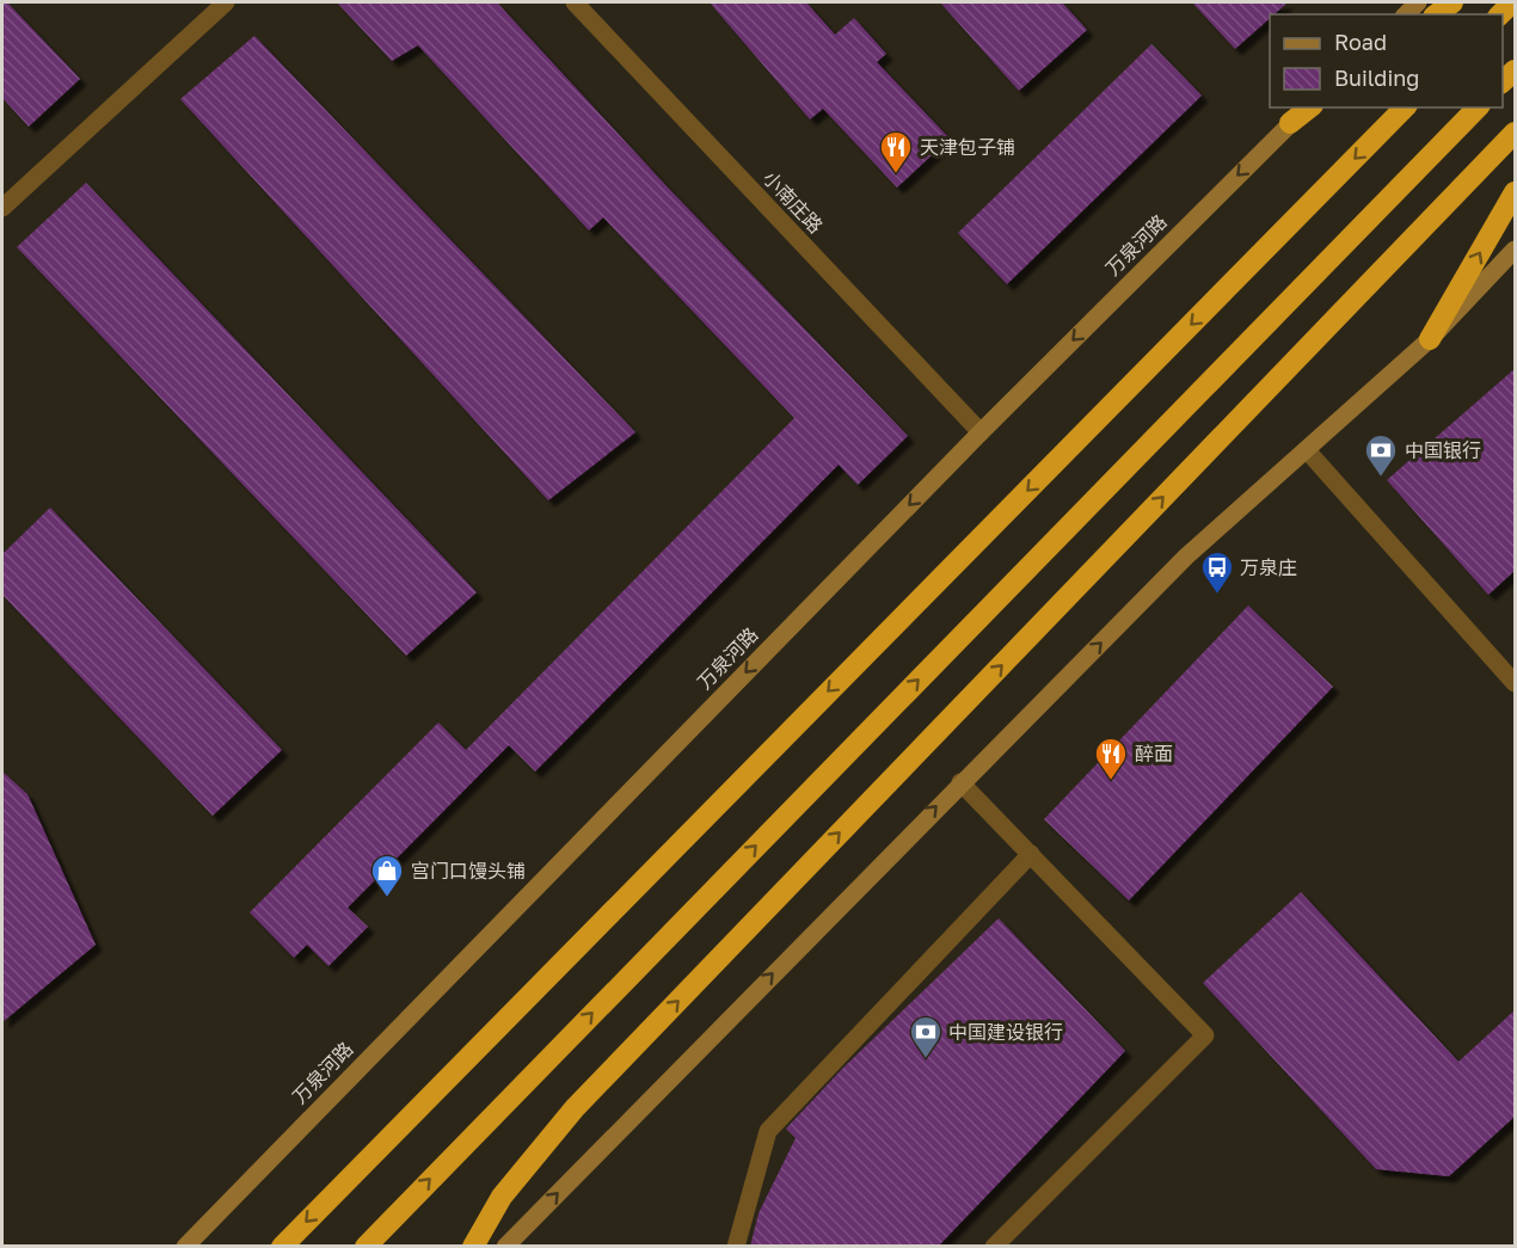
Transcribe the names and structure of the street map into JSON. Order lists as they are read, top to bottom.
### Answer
{
  "streets": {
    "street": ["小南庄路", "万泉河路"]
  },
  "crossings": [
    ["小南庄路", "万泉河路"]
  ],
  "one_way": ["万泉河路"],
  "places": {
    "restaurant": ["天津包子铺", "醉面"],
    "bank": ["中国银行", "中国建设银行"],
    "bus stop": ["万泉庄"],
    "shop": ["宫门口馒头铺"]
  },
  "legend": ["Road", "Building"]
}
